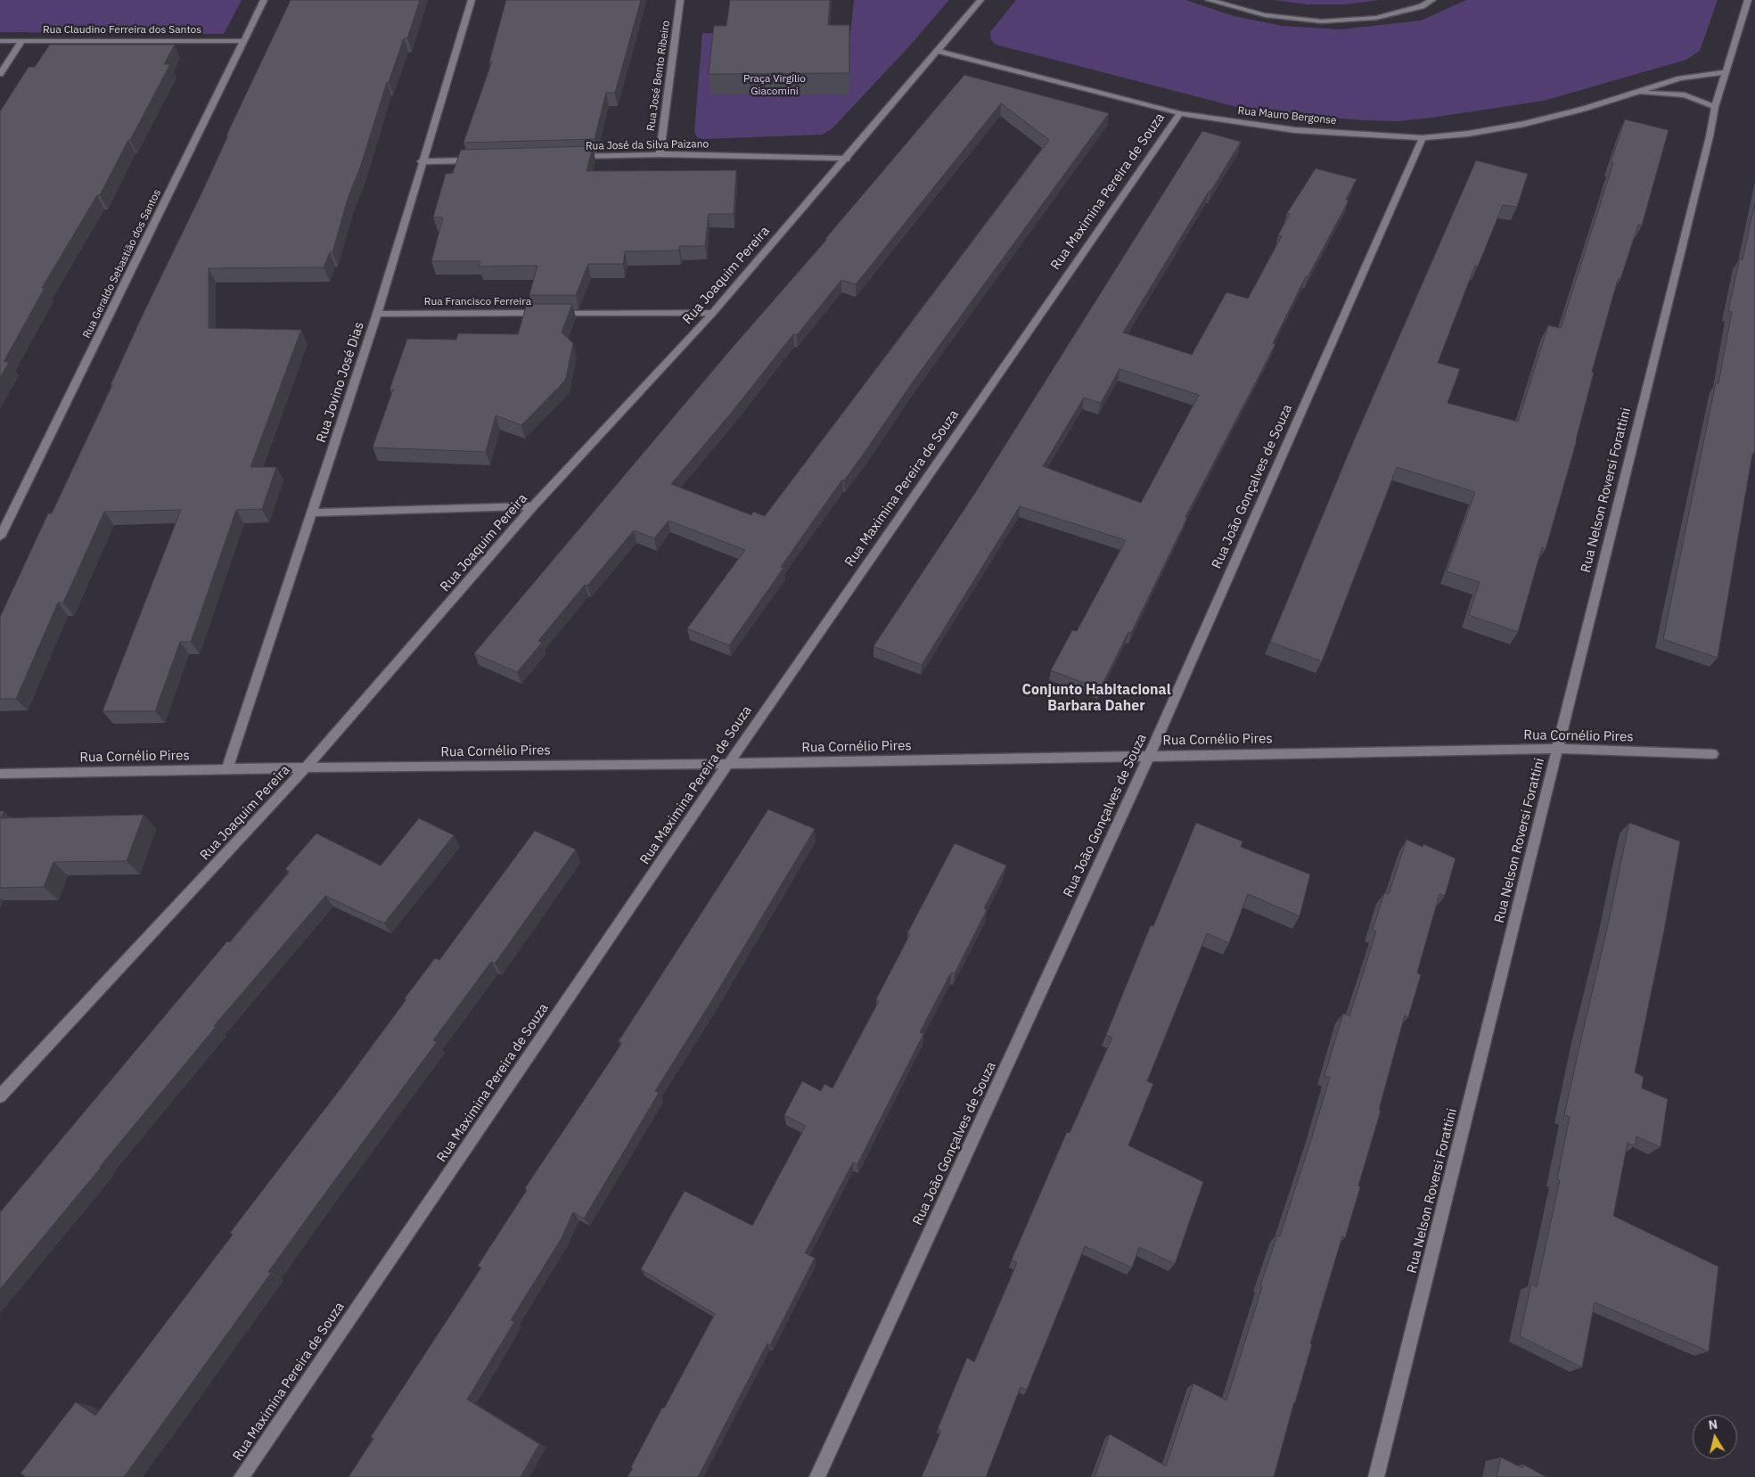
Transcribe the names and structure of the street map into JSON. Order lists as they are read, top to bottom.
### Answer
{
  "streets": {
    "street": [
      "Rua Claudino Ferreira dos Santos",
      "Rua José Bento Ribeiro",
      "Rua Mauro Bergonse",
      "Rua José da Silva Paizano",
      "Rua Maximina Pereira de Souza",
      "Rua Geraldo Sebastião dos Santos",
      "Rua Joaquim Pereira",
      "Rua Francisco Ferreira",
      "Rua Jovino José Dias",
      "Rua João Gonçalves de Souza",
      "Rua Nelson Roversi Forattini",
      "Rua Cornélio Pires"
    ]
  },
  "crossings": [
    ["Rua Claudino Ferreira dos Santos", "Rua Geraldo Sebastião dos Santos"],
    ["Rua José Bento Ribeiro", "Rua José da Silva Paizano"],
    ["Rua Mauro Bergonse", "Rua Maximina Pereira de Souza"],
    ["Rua Mauro Bergonse", "Rua Joaquim Pereira"],
    ["Rua Mauro Bergonse", "Rua João Gonçalves de Souza"],
    ["Rua Mauro Bergonse", "Rua Nelson Roversi Forattini"],
    ["Rua José da Silva Paizano", "Rua Joaquim Pereira"],
    ["Rua Maximina Pereira de Souza", "Rua Cornélio Pires"],
    ["Rua Joaquim Pereira", "Rua Francisco Ferreira"],
    ["Rua Joaquim Pereira", "Rua Cornélio Pires"],
    ["Rua Francisco Ferreira", "Rua Jovino José Dias"],
    ["Rua Jovino José Dias", "Rua Cornélio Pires"],
    ["Rua João Gonçalves de Souza", "Rua Cornélio Pires"],
    ["Rua Nelson Roversi Forattini", "Rua Cornélio Pires"]
  ],
  "districts": ["Conjunto Habitacional Barbara Daher"],
  "parks": ["Praça Virgílio Giacomini"],
  "north": "top"
}
